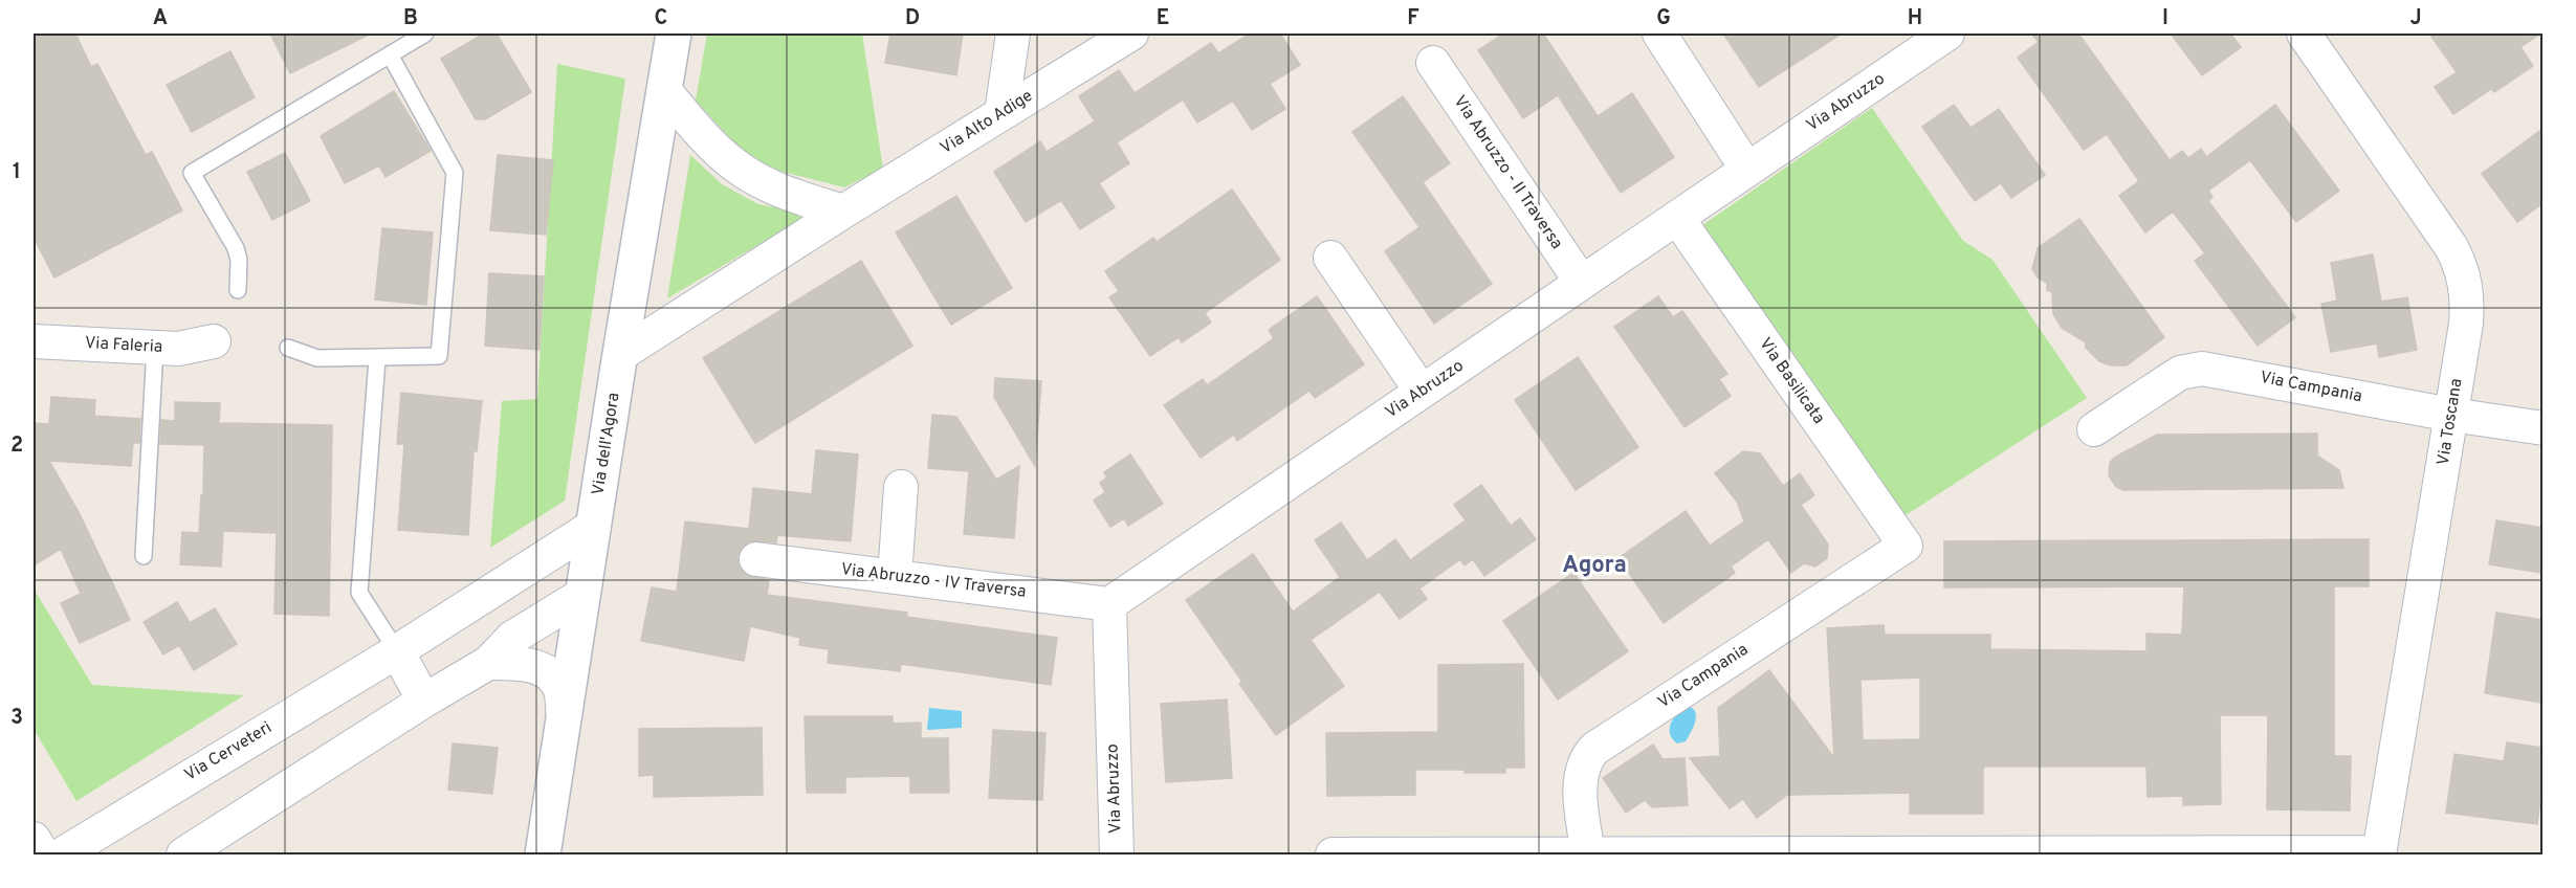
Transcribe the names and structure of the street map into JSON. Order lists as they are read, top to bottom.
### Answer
{
  "streets": {
    "street": [
      "Via Abruzzo",
      "Via Alto Adige",
      "Via Abruzzo - II Traversa",
      "Via Faleria",
      "Via Basilicata",
      "Via Campania",
      "Via Toscana",
      "Via dell'Agora",
      "Via Abruzzo - IV Traversa",
      "Via Cerveteri"
    ]
  },
  "crossings": [
    ["Via Abruzzo", "Via Abruzzo - II Traversa"],
    ["Via Abruzzo", "Via Basilicata"],
    ["Via Abruzzo", "Via Abruzzo - IV Traversa"],
    ["Via Alto Adige", "Via dell'Agora"],
    ["Via Basilicata", "Via Campania"],
    ["Via Campania", "Via Toscana"],
    ["Via dell'Agora", "Via Cerveteri"]
  ],
  "districts": ["Agora"],
  "grid": {
    "columns": [
      "A",
      "B",
      "C",
      "D",
      "E",
      "F",
      "G",
      "H",
      "I",
      "J"
    ],
    "rows": ["1", "2", "3"]
  }
}
